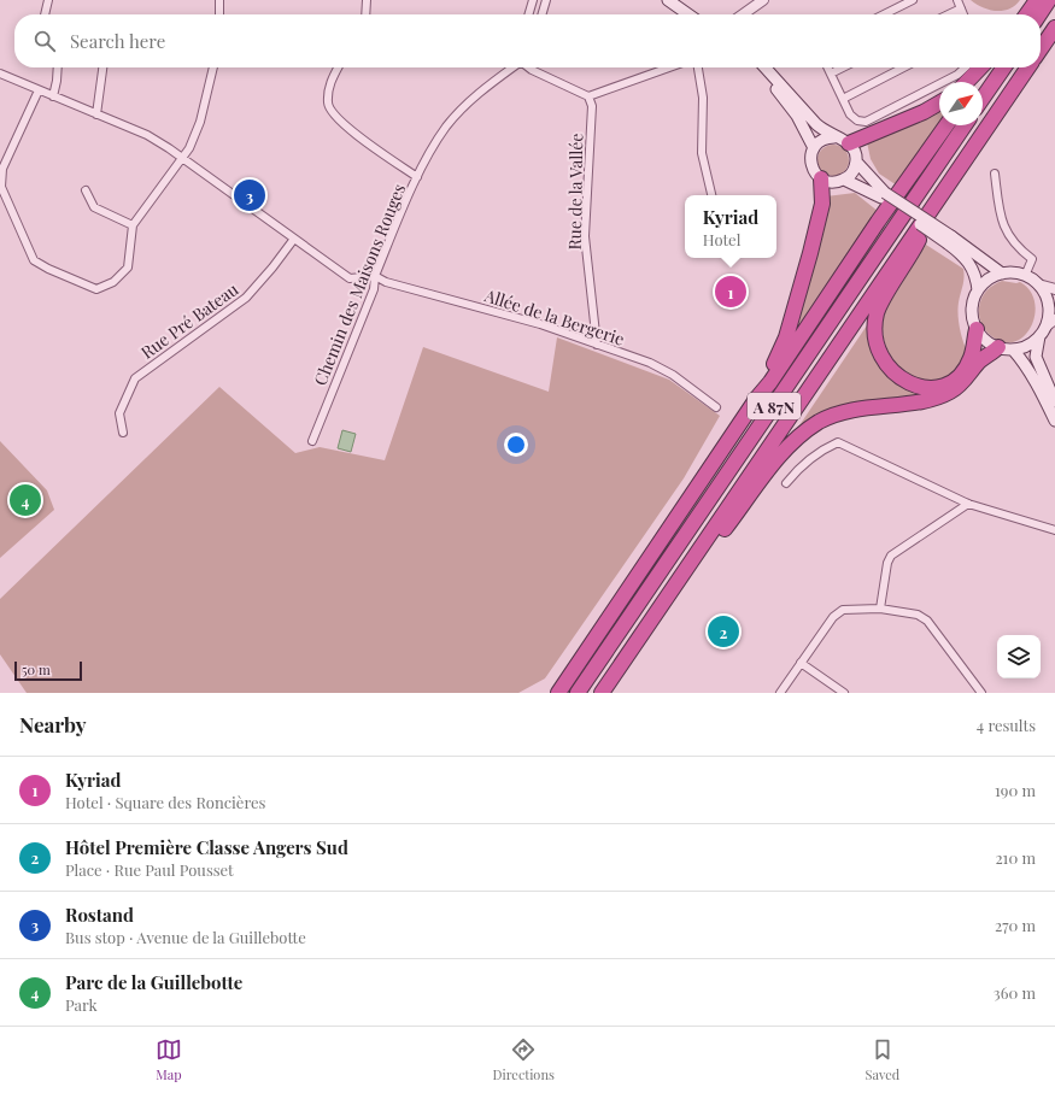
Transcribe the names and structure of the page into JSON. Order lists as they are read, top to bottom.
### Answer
{
  "streets": {
    "highway": ["A 87N"],
    "street": [
      "Rue de la Vallée",
      "Chemin des Maisons Rouges",
      "Allée de la Bergerie",
      "Rue Pré Bateau"
    ]
  },
  "crossings": [
    ["Rue de la Vallée", "Allée de la Bergerie"],
    ["Chemin des Maisons Rouges", "Allée de la Bergerie"]
  ],
  "scale_bar": "50 m",
  "north": "top right",
  "page": {
    "search": "Search here",
    "pins": [
      "3",
      "1",
      "4",
      "2"
    ],
    "popup": ["Kyriad", "Hotel"],
    "scale": "50 m",
    "heading": ["Nearby", "4 results"],
    "list": [
      {
        "mark": "1",
        "name": "Kyriad",
        "note": "Hotel · Square des Roncières",
        "value": "190 m"
      },
      {
        "mark": "2",
        "name": "Hôtel Première Classe Angers Sud",
        "note": "Place · Rue Paul Pousset",
        "value": "210 m"
      },
      {
        "mark": "3",
        "name": "Rostand",
        "note": "Bus stop · Avenue de la Guillebotte",
        "value": "270 m"
      },
      {
        "mark": "4",
        "name": "Parc de la Guillebotte",
        "note": "Park",
        "value": "360 m"
      }
    ],
    "nav": ["Map", "Directions", "Saved"]
  }
}
